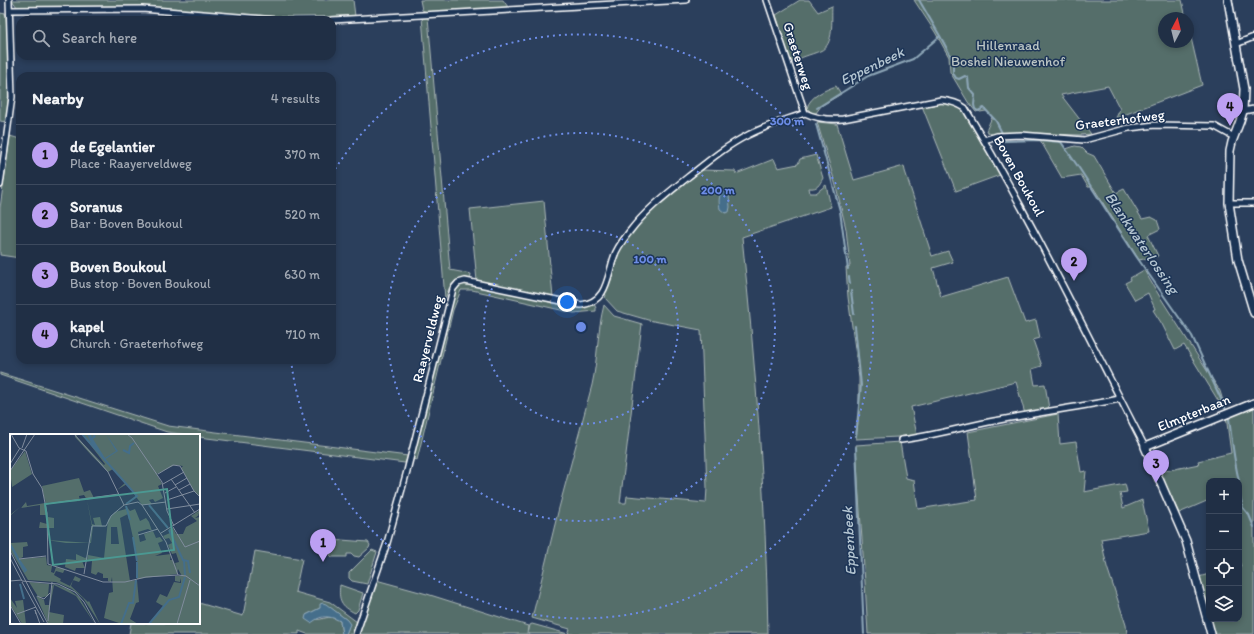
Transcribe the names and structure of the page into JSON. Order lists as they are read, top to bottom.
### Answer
{
  "streets": {
    "street": [
      "Graeterweg",
      "Graeterhofweg",
      "Boven Boukoul",
      "Raayerveldweg",
      "Elmpterbaan"
    ]
  },
  "crossings": [
    ["Graeterweg", "Boven Boukoul"],
    ["Graeterweg", "Raayerveldweg"],
    ["Graeterhofweg", "Boven Boukoul"],
    ["Boven Boukoul", "Raayerveldweg"],
    ["Boven Boukoul", "Elmpterbaan"]
  ],
  "water": ["Eppenbeek", "Blankwaterlossing"],
  "parks": ["Hillenraad Boshei Nieuwenhof"],
  "north": "top",
  "page": {
    "search": "Search here",
    "heading": ["Nearby", "4 results"],
    "pins": [
      "4",
      "2",
      "3",
      "1"
    ],
    "list": [
      {
        "mark": "1",
        "name": "de Egelantier",
        "note": "Place · Raayerveldweg",
        "value": "370 m"
      },
      {
        "mark": "2",
        "name": "Soranus",
        "note": "Bar · Boven Boukoul",
        "value": "520 m"
      },
      {
        "mark": "3",
        "name": "Boven Boukoul",
        "note": "Bus stop · Boven Boukoul",
        "value": "630 m"
      },
      {
        "mark": "4",
        "name": "kapel",
        "note": "Church · Graeterhofweg",
        "value": "710 m"
      }
    ],
    "map_buttons": ["+", "−"]
  },
  "rings": ["300 m", "200 m", "100 m"]
}
